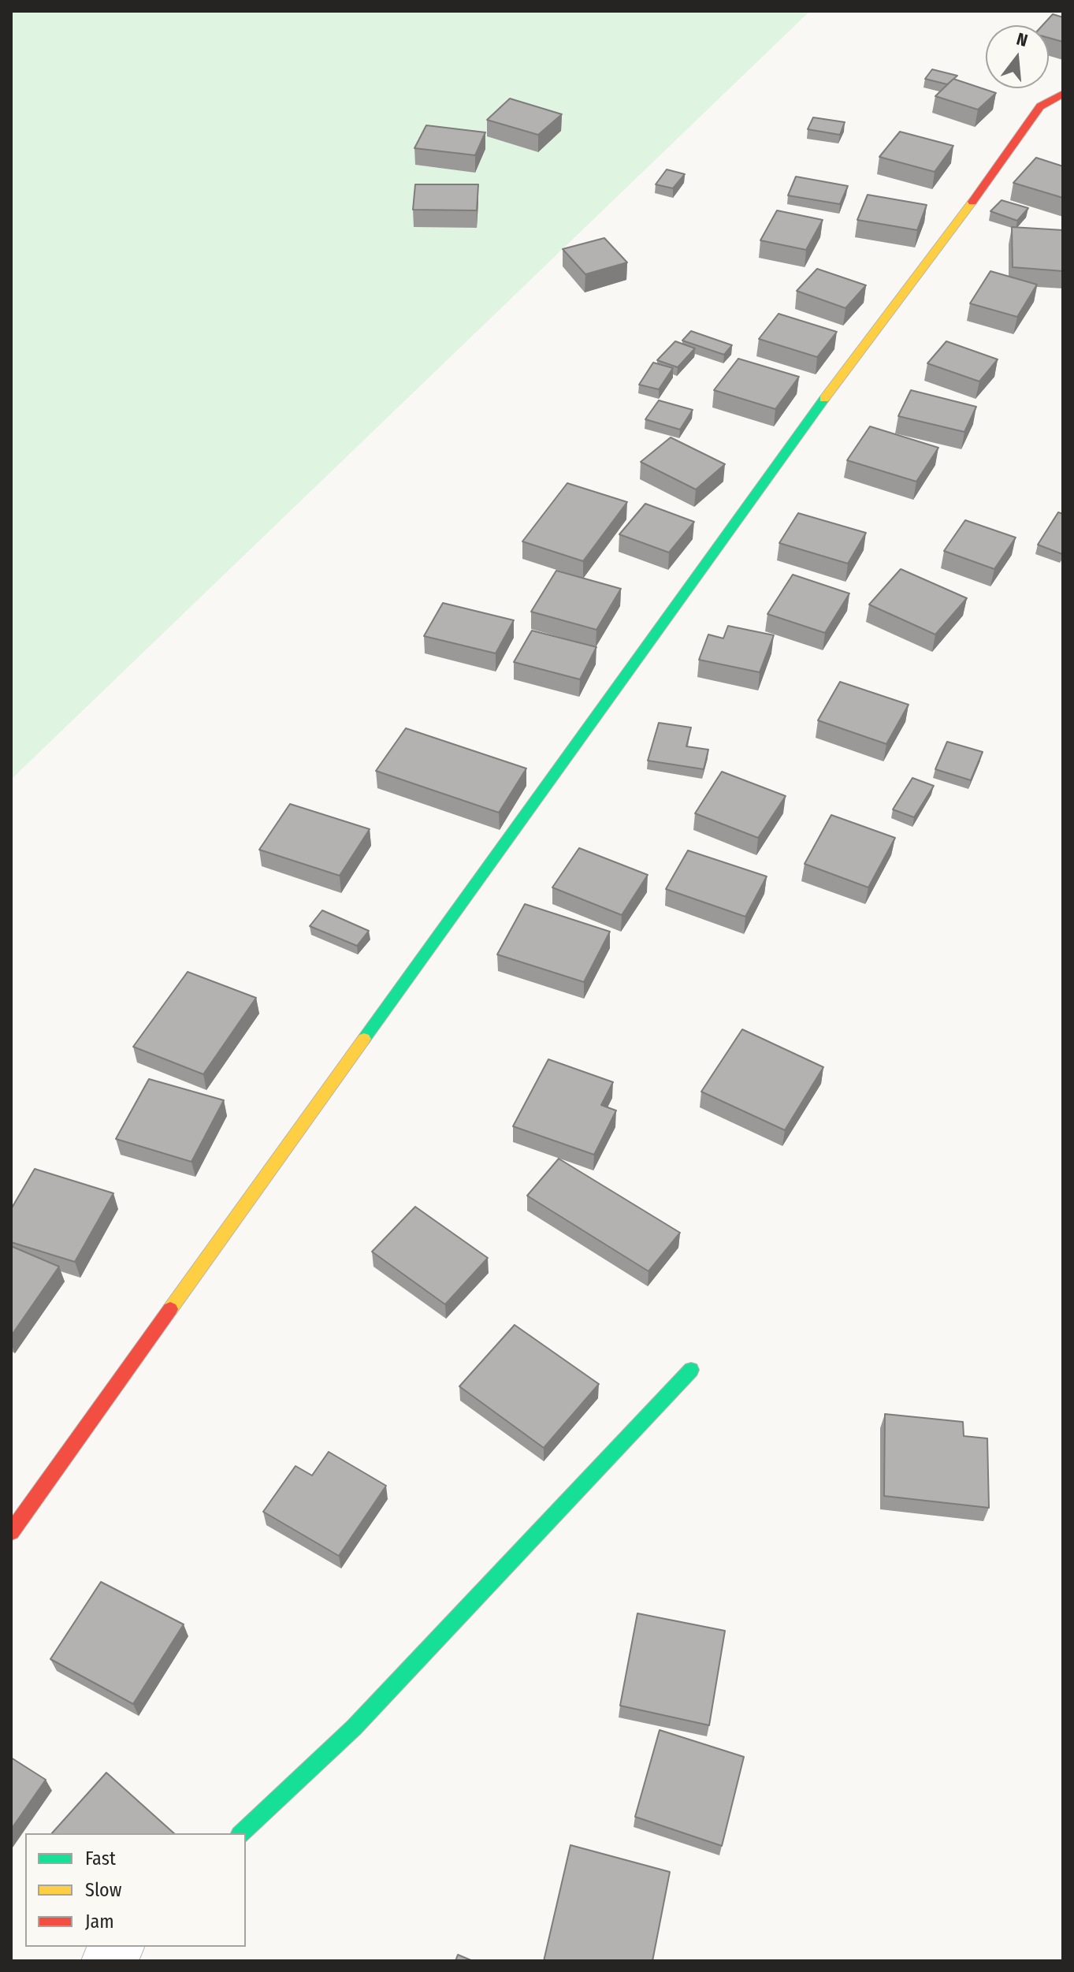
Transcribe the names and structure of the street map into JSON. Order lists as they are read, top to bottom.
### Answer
{
  "legend": ["Fast", "Slow", "Jam"],
  "north": "top"
}
